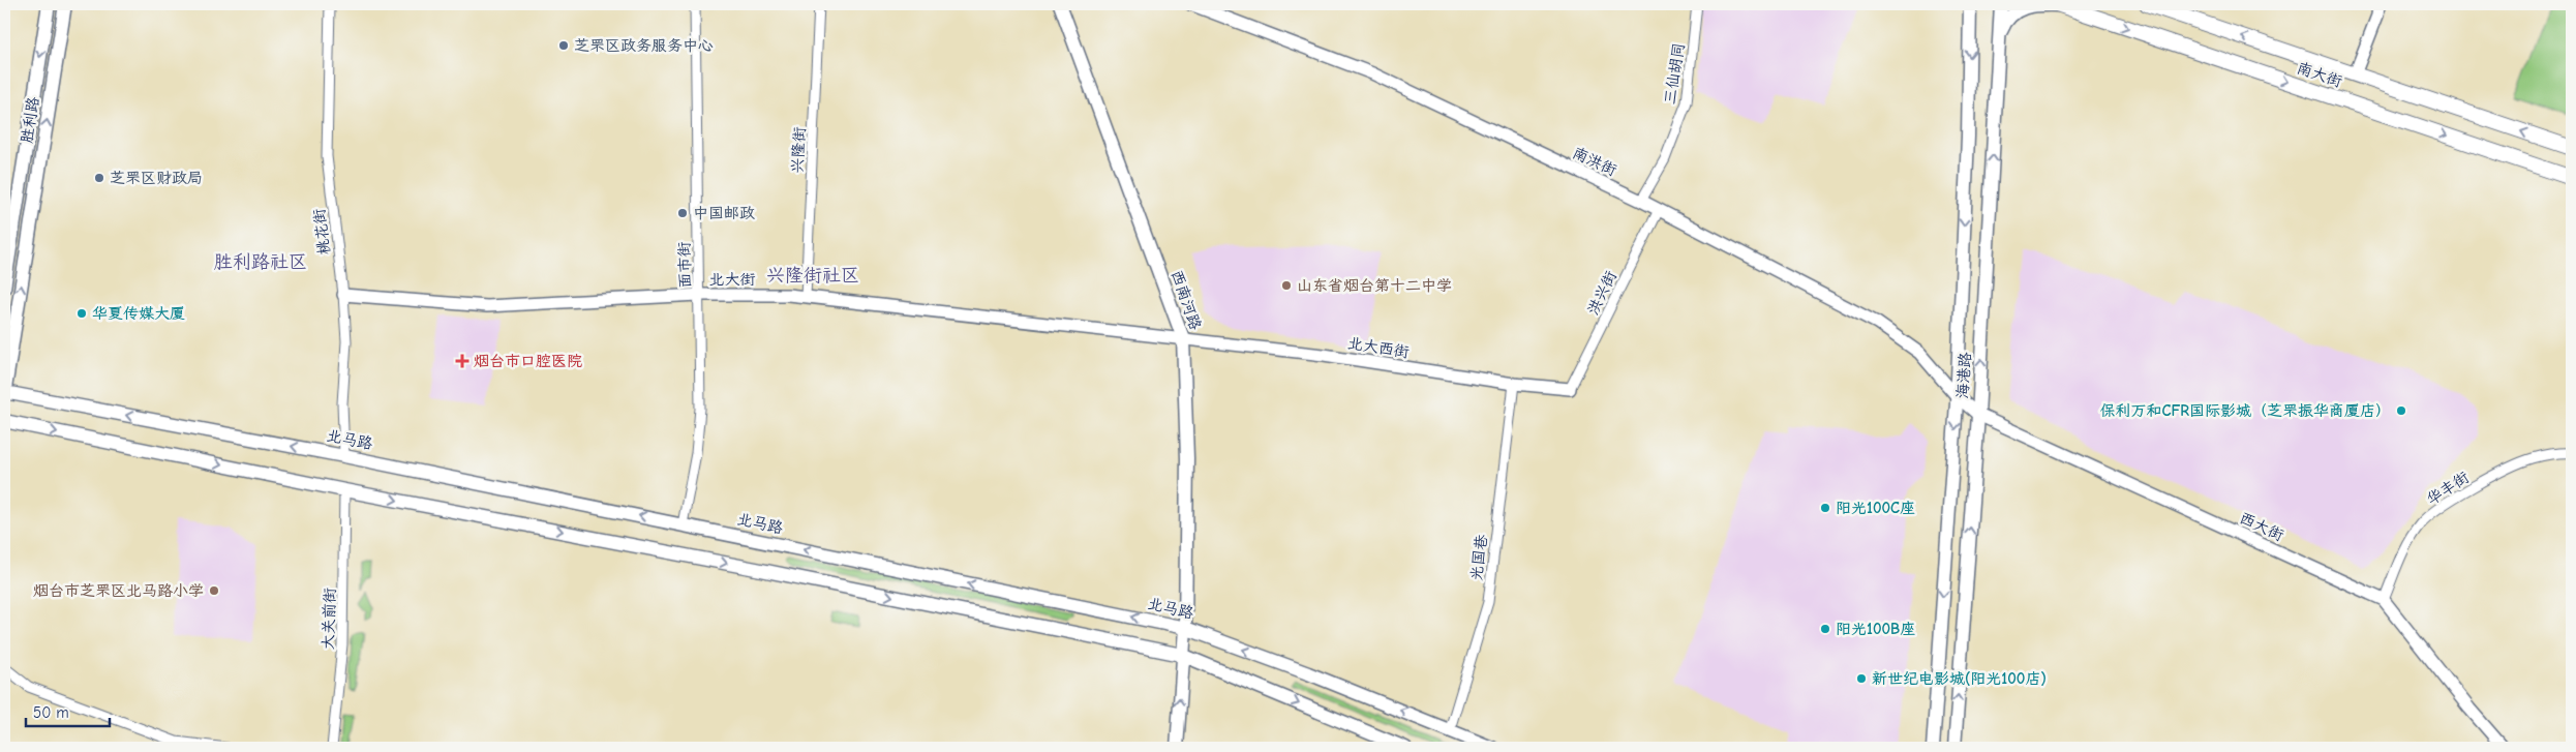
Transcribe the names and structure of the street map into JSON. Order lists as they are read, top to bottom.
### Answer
{
  "streets": {
    "main road": [
      "南大街",
      "胜利路",
      "西南河路",
      "海港路",
      "北马路"
    ],
    "street": [
      "三仙胡同",
      "兴隆街",
      "南洪街",
      "桃花街",
      "面市街",
      "北大街",
      "洪兴街",
      "北大西街",
      "华丰街",
      "西大街",
      "光国巷",
      "大关前街"
    ]
  },
  "crossings": [
    ["三仙胡同", "南洪街"],
    ["胜利路", "北马路"],
    ["兴隆街", "北大街"],
    ["南洪街", "洪兴街"],
    ["南洪街", "海港路"],
    ["南洪街", "西大街"],
    ["桃花街", "北大街"],
    ["桃花街", "北马路"],
    ["面市街", "北大街"],
    ["面市街", "北马路"],
    ["北大街", "西南河路"],
    ["北大街", "北大西街"],
    ["洪兴街", "北大西街"],
    ["西南河路", "北大西街"],
    ["西南河路", "北马路"],
    ["北大西街", "光国巷"],
    ["海港路", "西大街"],
    ["北马路", "光国巷"],
    ["华丰街", "西大街"]
  ],
  "districts": ["胜利路社区", "兴隆街社区"],
  "places": {
    "other": [
      "芝罘区政务服务中心",
      "芝罘区财政局",
      "中国邮政",
      "山东省烟台第十二中学",
      "华夏传媒大厦",
      "保利万和CFR国际影城（芝罘振华商厦店）",
      "阳光100C座",
      "烟台市芝罘区北马路小学",
      "阳光100B座",
      "新世纪电影城(阳光100店)"
    ],
    "health": ["烟台市口腔医院"]
  },
  "scale_bar": "50 m"
}
